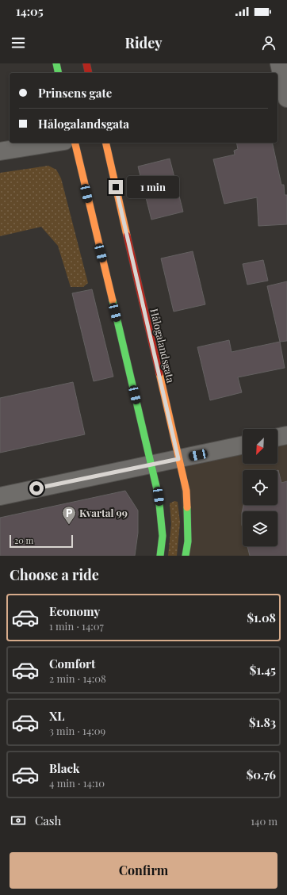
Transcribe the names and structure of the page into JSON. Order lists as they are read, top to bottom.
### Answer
{
  "streets": {
    "street": ["Hålogalandsgata"]
  },
  "places": {
    "parking": ["Kvartal 99"]
  },
  "scale_bar": "20 m",
  "north": "bottom left",
  "page": {
    "status": "14:05",
    "header": "Ridey",
    "banner": ["Prinsens gate", "Hålogalandsgata"],
    "bubble": "1 min",
    "scale": "20 m",
    "heading": "Choose a ride",
    "list": [
      {
        "name": "Economy",
        "note": "1 min · 14:07",
        "value": "$1.08"
      },
      {
        "name": "Comfort",
        "note": "2 min · 14:08",
        "value": "$1.45"
      },
      {
        "name": "XL",
        "note": "3 min · 14:09",
        "value": "$1.83"
      },
      {
        "name": "Black",
        "note": "4 min · 14:10",
        "value": "$0.76"
      }
    ],
    "pay": ["Cash", "140 m"],
    "buttons": "Confirm"
  }
}
